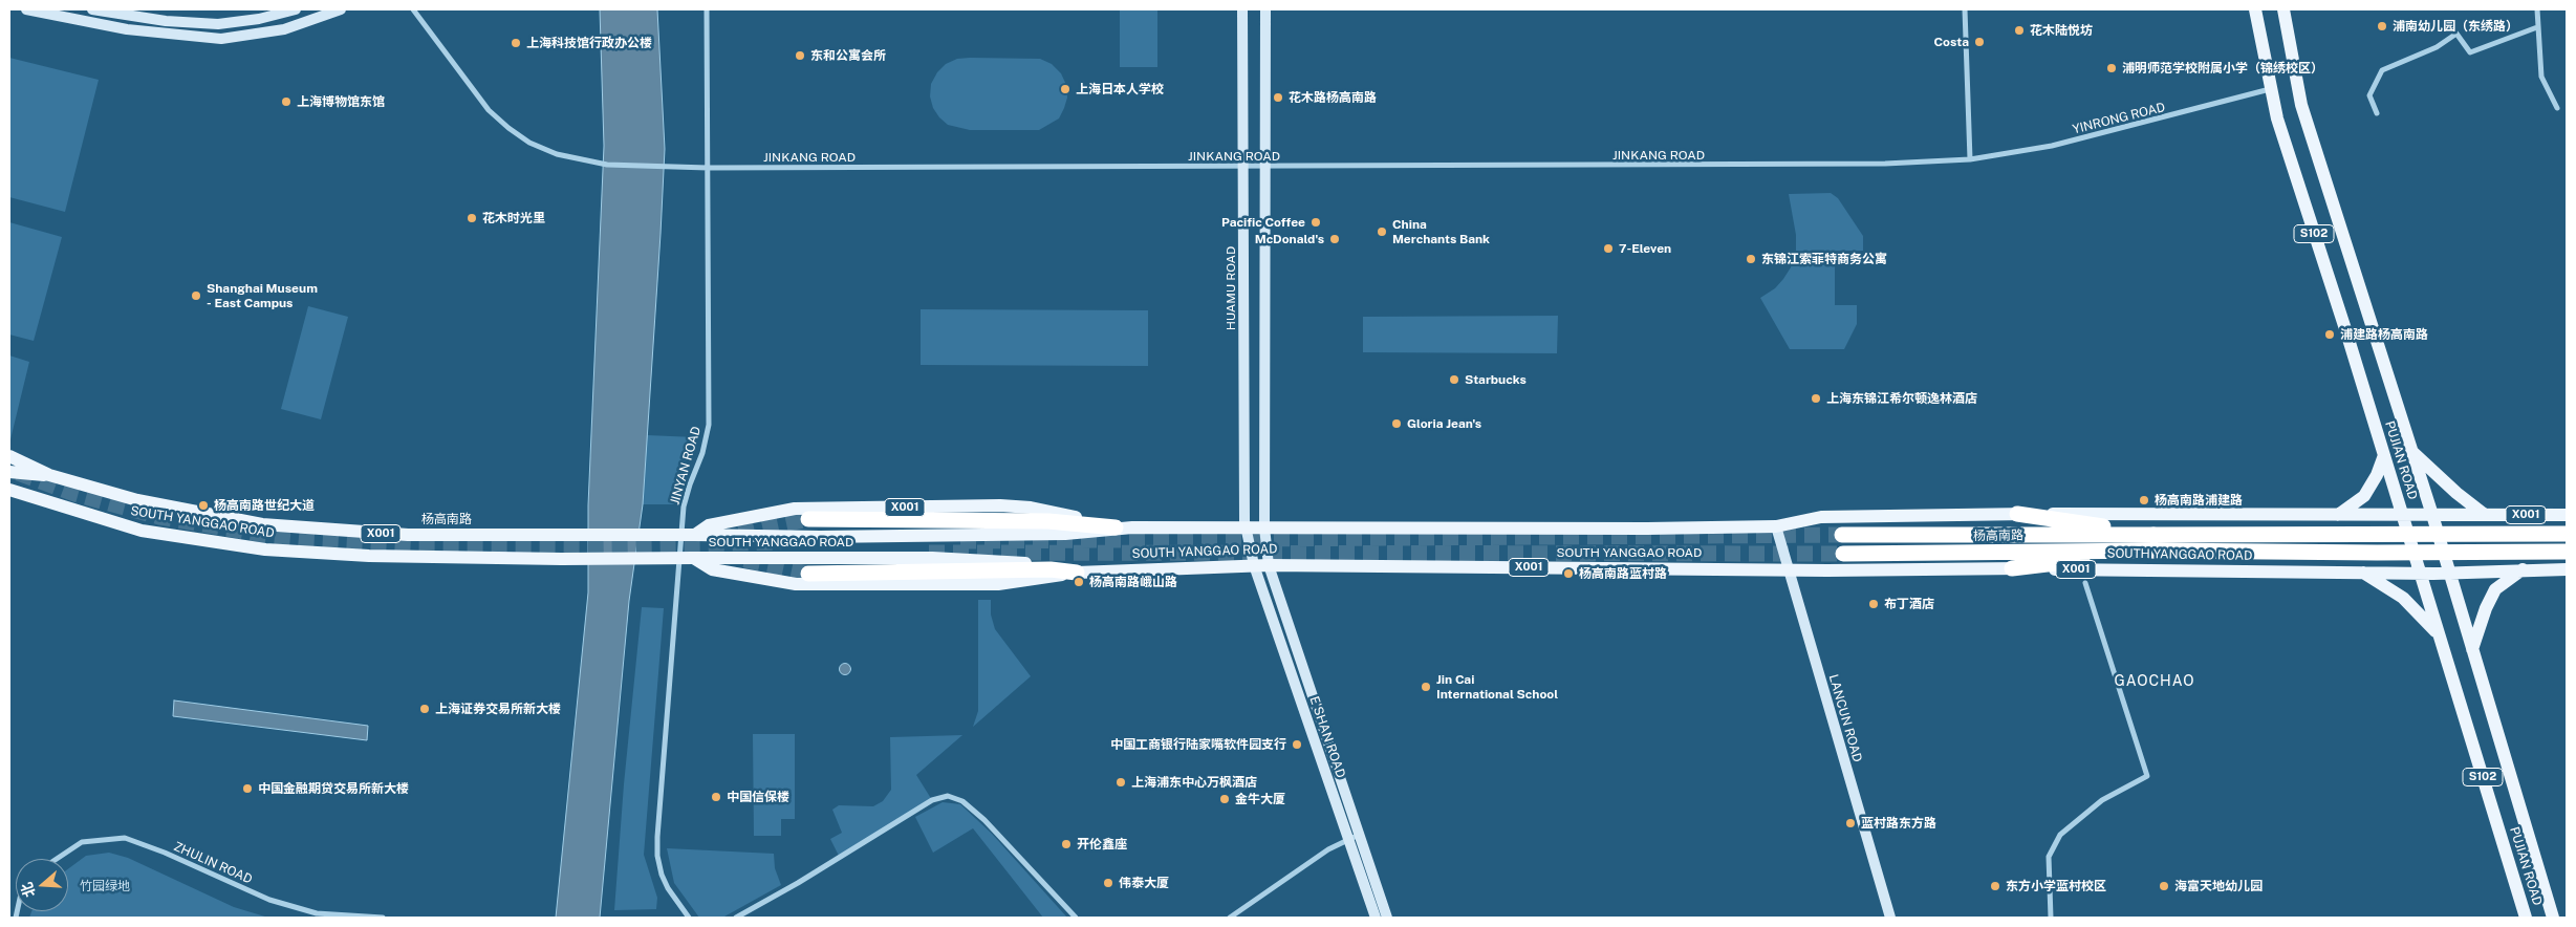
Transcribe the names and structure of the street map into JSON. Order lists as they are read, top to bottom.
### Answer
{
  "streets": {
    "highway": ["X001", "杨高南路", "SOUTH YANGGAO ROAD"],
    "main road": ["S102", "PUJIAN ROAD"],
    "street": [
      "YINRONG ROAD",
      "JINKANG ROAD",
      "HUAMU ROAD",
      "JINYAN ROAD",
      "LANCUN ROAD",
      "E'SHAN ROAD",
      "ZHULIN ROAD"
    ]
  },
  "crossings": [
    ["YINRONG ROAD", "JINKANG ROAD"],
    ["YINRONG ROAD", "PUJIAN ROAD"],
    ["JINKANG ROAD", "HUAMU ROAD"],
    ["JINKANG ROAD", "JINYAN ROAD"],
    ["HUAMU ROAD", "SOUTH YANGGAO ROAD"],
    ["HUAMU ROAD", "E'SHAN ROAD"],
    ["PUJIAN ROAD", "SOUTH YANGGAO ROAD"],
    ["X001", "杨高南路"],
    ["X001", "SOUTH YANGGAO ROAD"],
    ["杨高南路", "SOUTH YANGGAO ROAD"],
    ["SOUTH YANGGAO ROAD", "LANCUN ROAD"],
    ["SOUTH YANGGAO ROAD", "E'SHAN ROAD"]
  ],
  "districts": ["GAOCHAO"],
  "parks": ["竹园绿地"],
  "places": [
    "浦南幼儿园（东绣路）",
    "花木陆悦坊",
    "Costa",
    "上海科技馆行政办公楼",
    "东和公寓会所",
    "浦明师范学校附属小学（锦绣校区）",
    "上海日本人学校",
    "花木路杨高南路",
    "上海博物馆东馆",
    "花木时光里",
    "Pacific Coffee",
    "China Merchants Bank",
    "McDonald's",
    "7-Eleven",
    "东锦江索菲特商务公寓",
    "Shanghai Museum - East Campus",
    "浦建路杨高南路",
    "Starbucks",
    "上海东锦江希尔顿逸林酒店",
    "Gloria Jean's",
    "杨高南路浦建路",
    "杨高南路世纪大道",
    "杨高南路蓝村路",
    "杨高南路峨山路",
    "布丁酒店",
    "Jin Cai International School",
    "上海证券交易所新大楼",
    "中国工商银行陆家嘴软件园支行",
    "上海浦东中心万枫酒店",
    "中国金融期贷交易所新大楼",
    "中国信保楼",
    "金牛大厦",
    "蓝村路东方路",
    "开伦鑫座",
    "伟泰大厦",
    "东方小学蓝村校区",
    "海富天地幼儿园"
  ],
  "north": "left"
}
